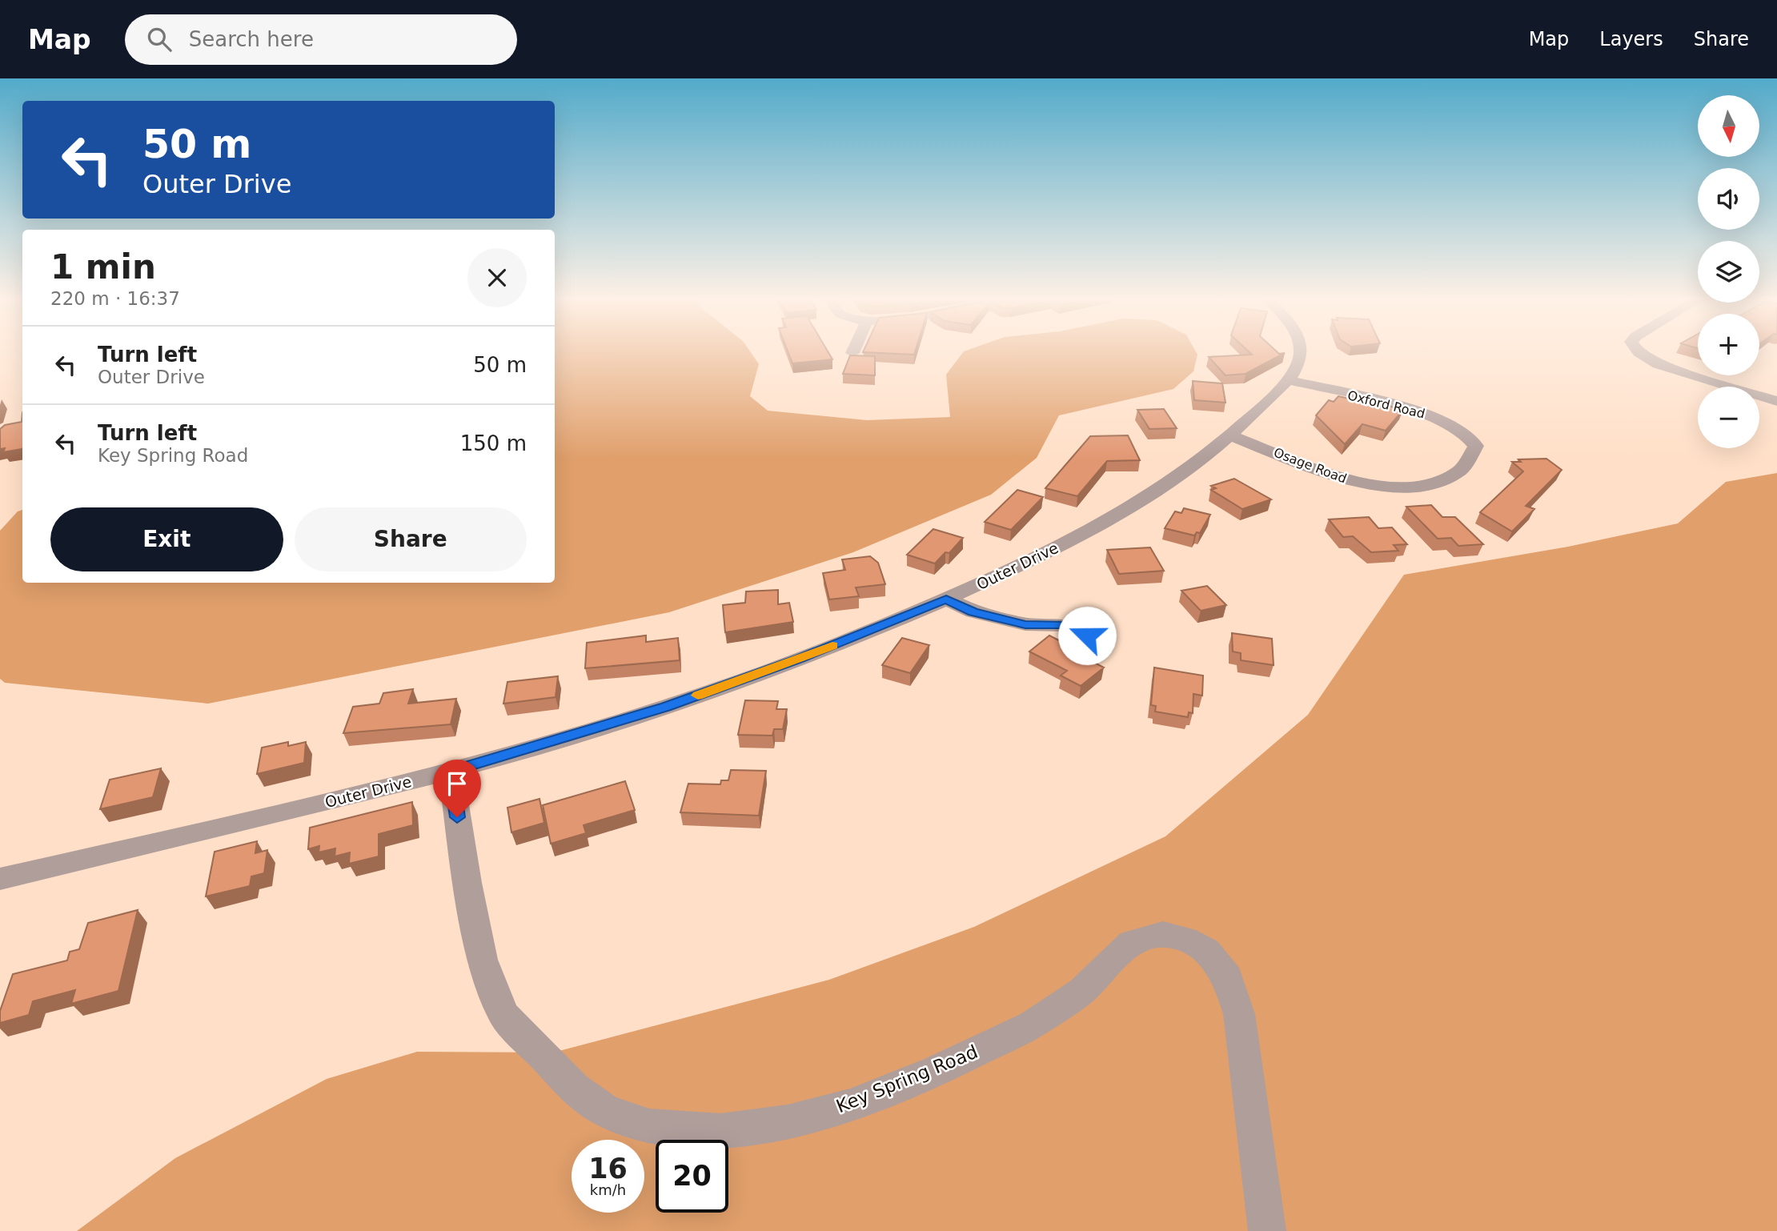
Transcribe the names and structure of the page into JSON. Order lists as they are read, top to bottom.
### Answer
{
  "streets": {
    "street": [
      "Oxford Road",
      "Osage Road",
      "Outer Drive",
      "Key Spring Road"
    ]
  },
  "crossings": [
    ["Oxford Road", "Osage Road"],
    ["Oxford Road", "Outer Drive"],
    ["Osage Road", "Outer Drive"],
    ["Outer Drive", "Key Spring Road"]
  ],
  "north": "bottom",
  "page": {
    "header": "Map",
    "search": "Search here",
    "nav": ["Map", "Layers", "Share"],
    "map_buttons": ["+", "−"],
    "turn": ["50 m", "Outer Drive"],
    "heading": ["1 min", "220 m · 16:37"],
    "list": [
      {
        "name": "Turn left",
        "note": "Outer Drive",
        "value": "50 m"
      },
      {
        "name": "Turn left",
        "note": "Key Spring Road",
        "value": "150 m"
      }
    ],
    "buttons": ["Exit", "Share"],
    "speed": "16 km/h",
    "limit": "20"
  }
}
